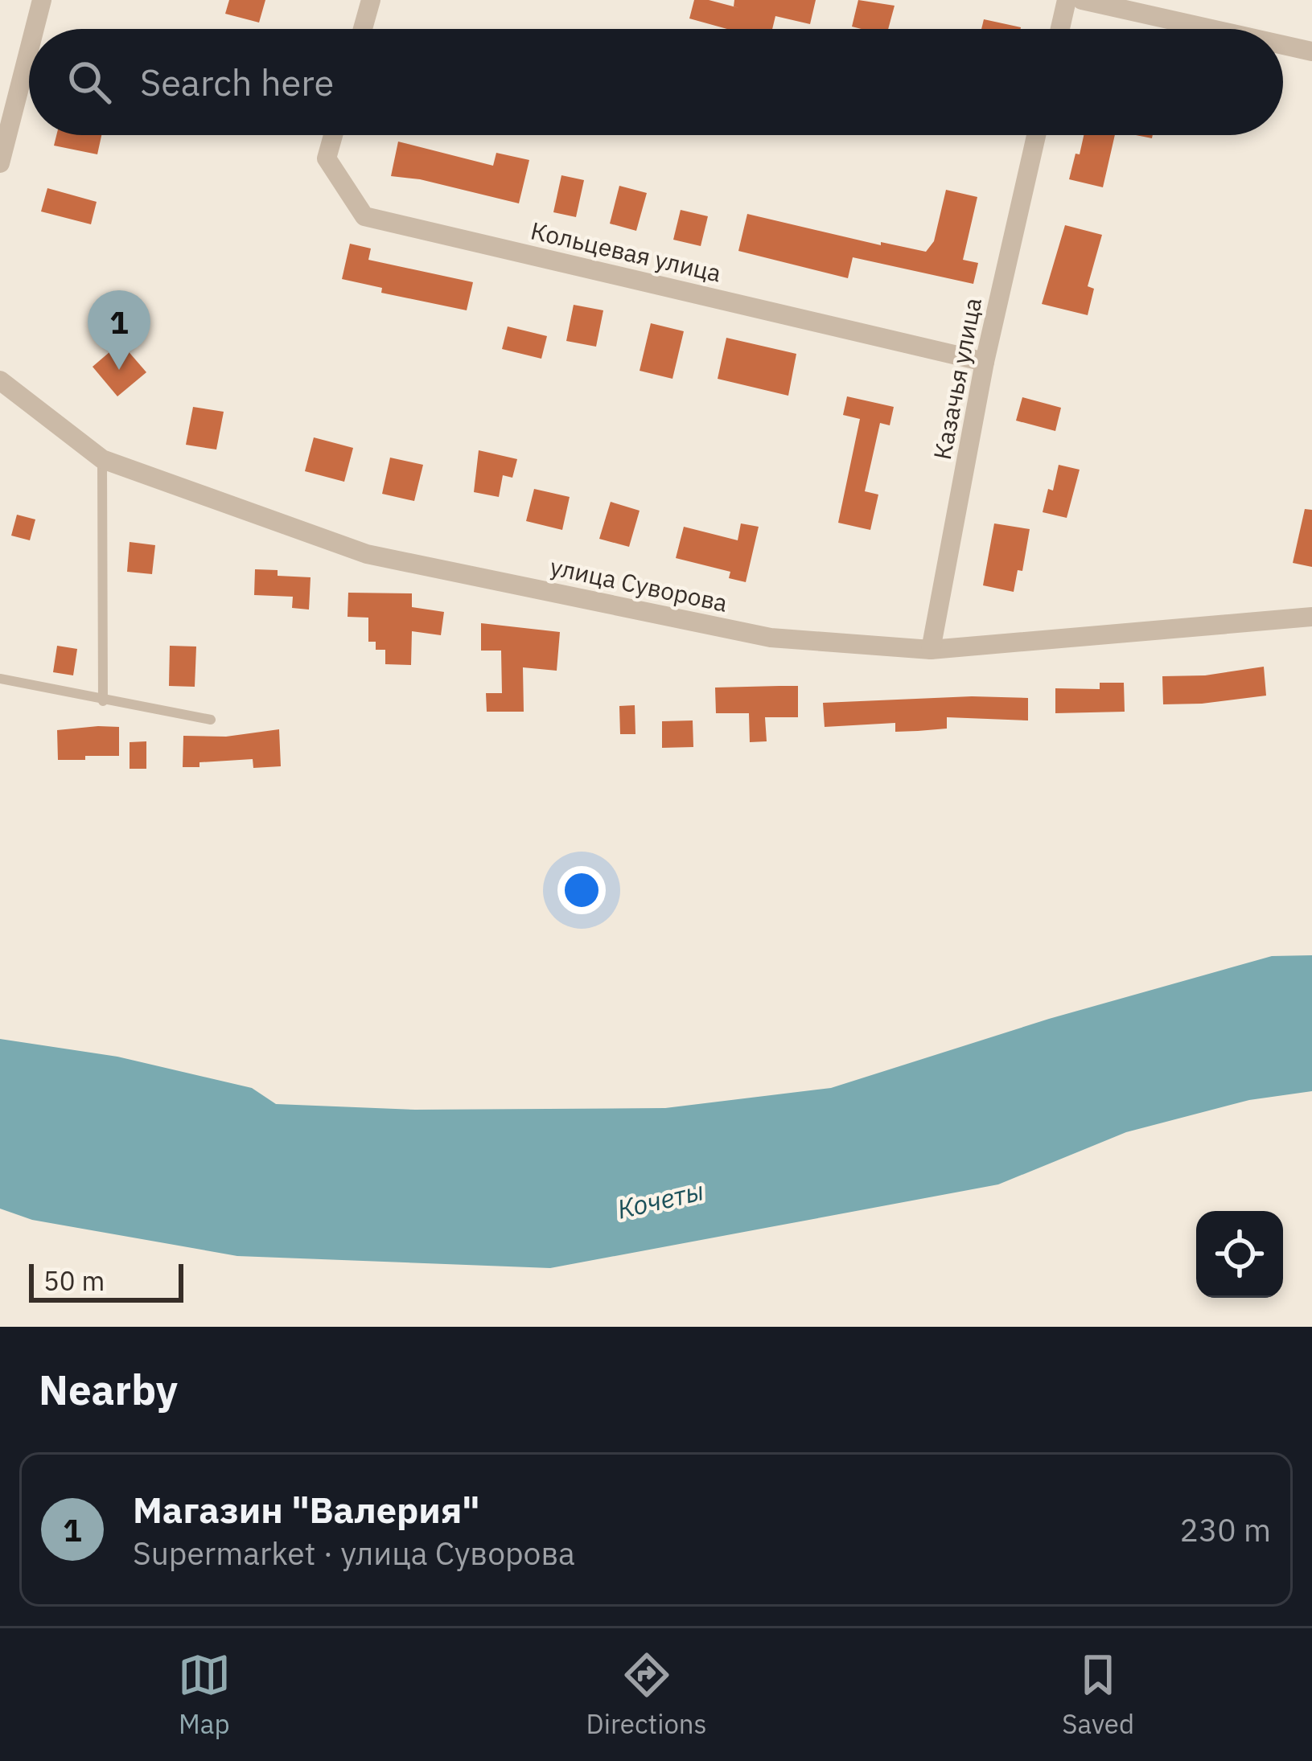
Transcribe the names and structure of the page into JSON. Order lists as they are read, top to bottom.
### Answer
{
  "streets": {
    "street": ["Кольцевая улица", "Казачья улица", "улица Суворова"]
  },
  "crossings": [
    ["Кольцевая улица", "Казачья улица"],
    ["Казачья улица", "улица Суворова"]
  ],
  "water": ["Кочеты"],
  "scale_bar": "50 m",
  "page": {
    "search": "Search here",
    "pins": "1",
    "scale": "50 m",
    "heading": "Nearby",
    "list": [
      {
        "mark": "1",
        "name": "Магазин \"Валерия\"",
        "note": "Supermarket · улица Суворова",
        "value": "230 m"
      }
    ],
    "nav": ["Map", "Directions", "Saved"]
  }
}
